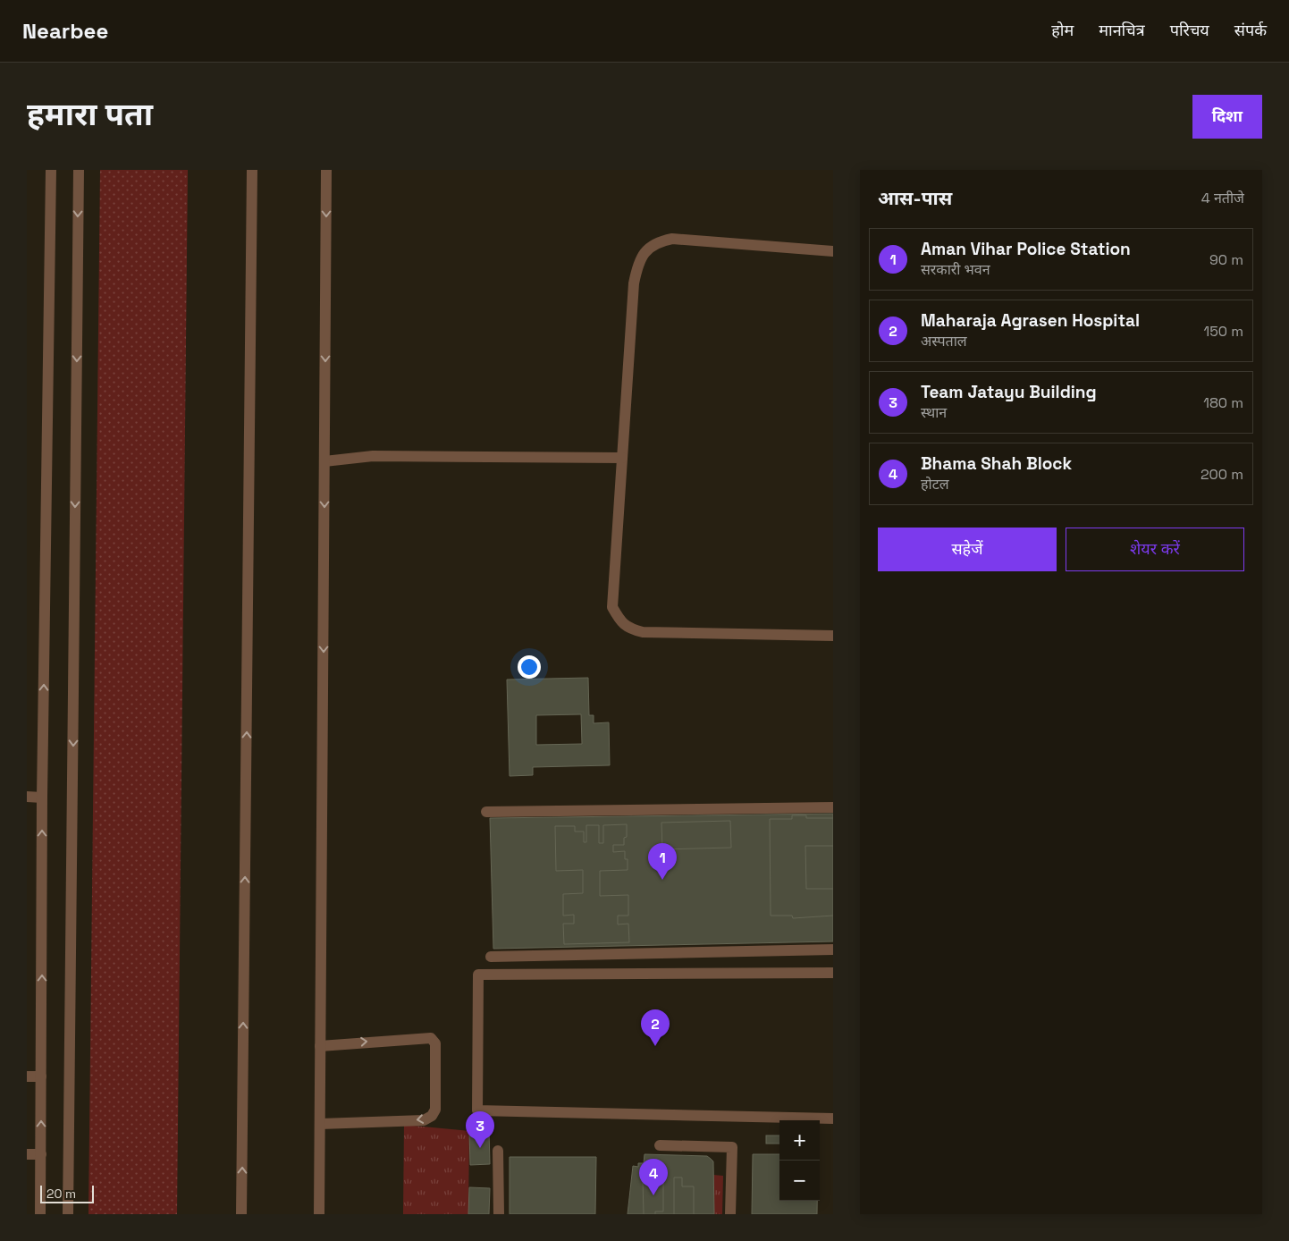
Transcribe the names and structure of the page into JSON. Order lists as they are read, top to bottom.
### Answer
{
  "scale_bar": "20 m",
  "page": {
    "header": "Nearbee",
    "nav": [
      "होम",
      "मानचित्र",
      "परिचय",
      "संपर्क"
    ],
    "title": "हमारा पता",
    "buttons": [
      "दिशा",
      ["सहेजें", "शेयर करें"]
    ],
    "heading": ["आस-पास", "4 नतीजे"],
    "list": [
      {
        "mark": "1",
        "name": "Aman Vihar Police Station",
        "note": "सरकारी भवन",
        "value": "90 m"
      },
      {
        "mark": "2",
        "name": "Maharaja Agrasen Hospital",
        "note": "अस्पताल",
        "value": "150 m"
      },
      {
        "mark": "3",
        "name": "Team Jatayu Building",
        "note": "स्थान",
        "value": "180 m"
      },
      {
        "mark": "4",
        "name": "Bhama Shah Block",
        "note": "होटल",
        "value": "200 m"
      }
    ],
    "pins": [
      "1",
      "2",
      "3",
      "4"
    ],
    "map_buttons": ["+", "−"],
    "scale": "20 m"
  }
}
